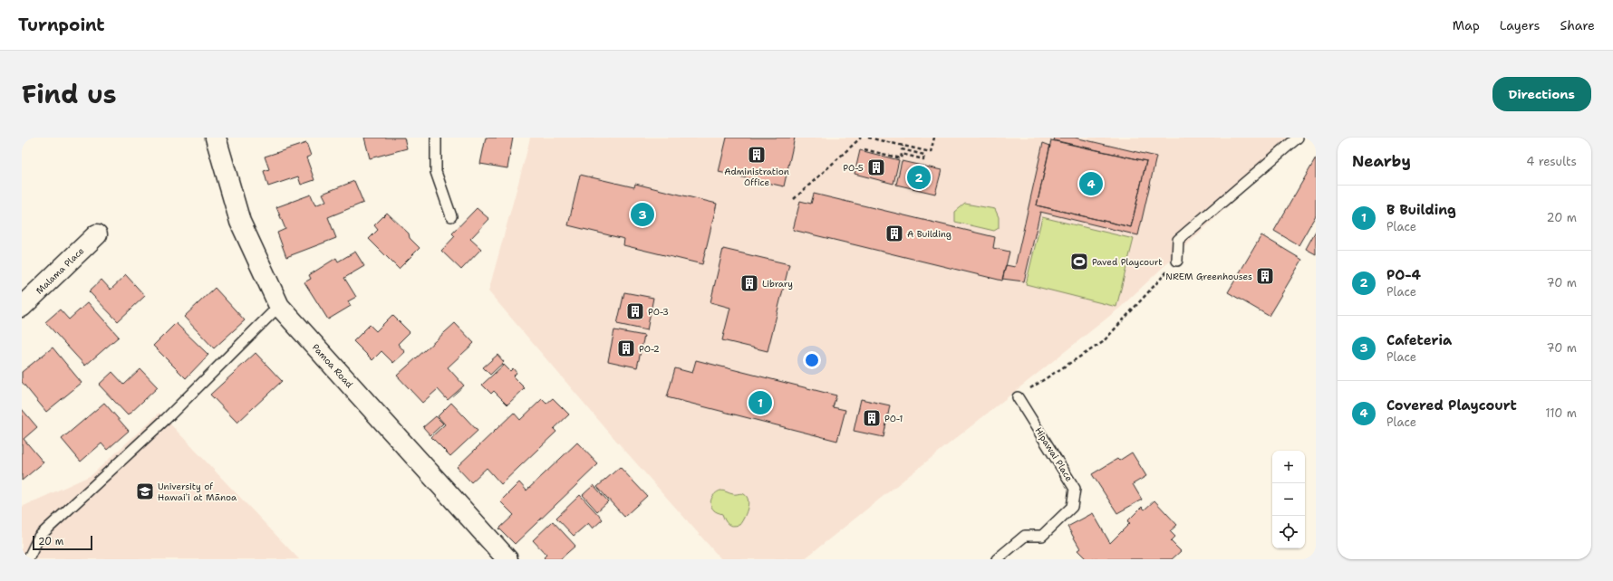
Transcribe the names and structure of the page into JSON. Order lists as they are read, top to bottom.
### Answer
{
  "streets": {
    "street": ["Malama Place", "Pamoa Road"],
    "lane": ["Hipawai Place"]
  },
  "places": {
    "building": [
      "Administration Office",
      "PO-5",
      "A Building",
      "NREM Greenhouses",
      "Library",
      "PO-3",
      "PO-2",
      "PO-1"
    ],
    "sports": ["Paved Playcourt"],
    "school or university": ["University of Hawaiʻi at Mānoa"]
  },
  "scale_bar": "20 m",
  "page": {
    "header": "Turnpoint",
    "nav": ["Map", "Layers", "Share"],
    "title": "Find us",
    "buttons": "Directions",
    "heading": ["Nearby", "4 results"],
    "pins": [
      "2",
      "4",
      "3",
      "1"
    ],
    "list": [
      {
        "mark": "1",
        "name": "B Building",
        "note": "Place",
        "value": "20 m"
      },
      {
        "mark": "2",
        "name": "PO-4",
        "note": "Place",
        "value": "70 m"
      },
      {
        "mark": "3",
        "name": "Cafeteria",
        "note": "Place",
        "value": "70 m"
      },
      {
        "mark": "4",
        "name": "Covered Playcourt",
        "note": "Place",
        "value": "110 m"
      }
    ],
    "map_buttons": ["+", "−"],
    "scale": "20 m"
  }
}
